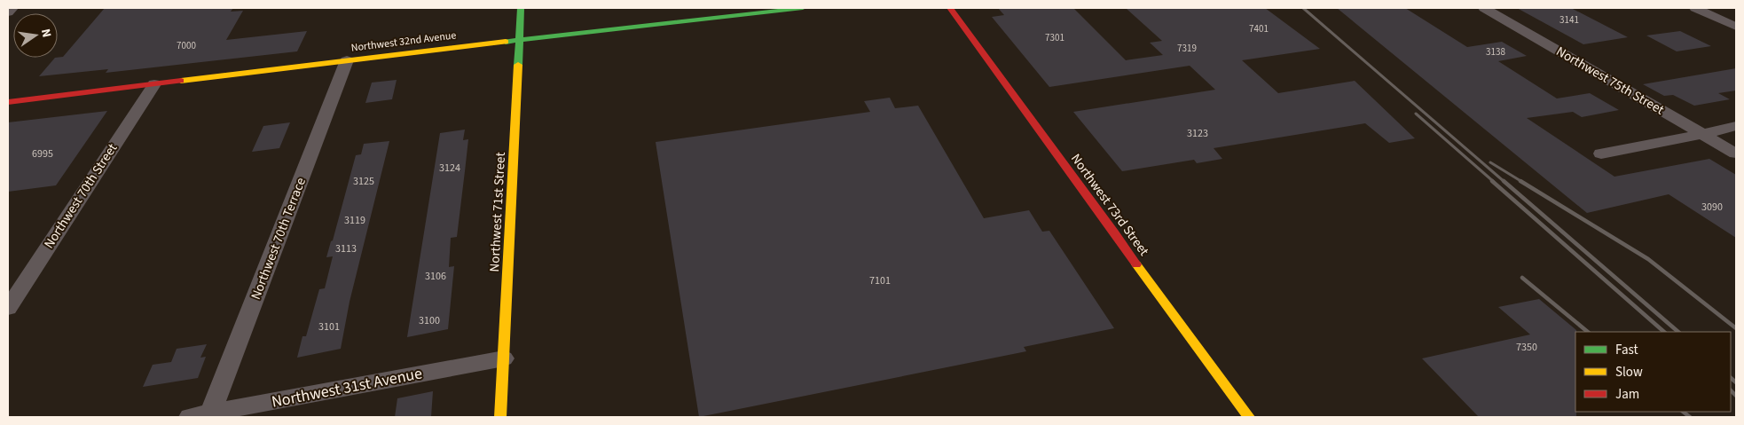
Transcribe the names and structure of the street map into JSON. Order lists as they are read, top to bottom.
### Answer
{
  "streets": {
    "street": [
      "Northwest 32nd Avenue",
      "Northwest 75th Street",
      "Northwest 70th Street",
      "Northwest 73rd Street",
      "Northwest 71st Street",
      "Northwest 70th Terrace",
      "Northwest 31st Avenue"
    ]
  },
  "crossings": [
    ["Northwest 32nd Avenue", "Northwest 70th Street"],
    ["Northwest 32nd Avenue", "Northwest 71st Street"],
    ["Northwest 32nd Avenue", "Northwest 70th Terrace"],
    ["Northwest 71st Street", "Northwest 31st Avenue"],
    ["Northwest 70th Terrace", "Northwest 31st Avenue"]
  ],
  "house_numbers": [
    "3141",
    "7401",
    "7301",
    "7000",
    "7319",
    "3138",
    "3123",
    "6995",
    "3124",
    "3125",
    "3090",
    "3119",
    "3113",
    "3106",
    "7101",
    "3100",
    "3101",
    "7350"
  ],
  "legend": ["Fast", "Slow", "Jam"],
  "north": "right"
}
